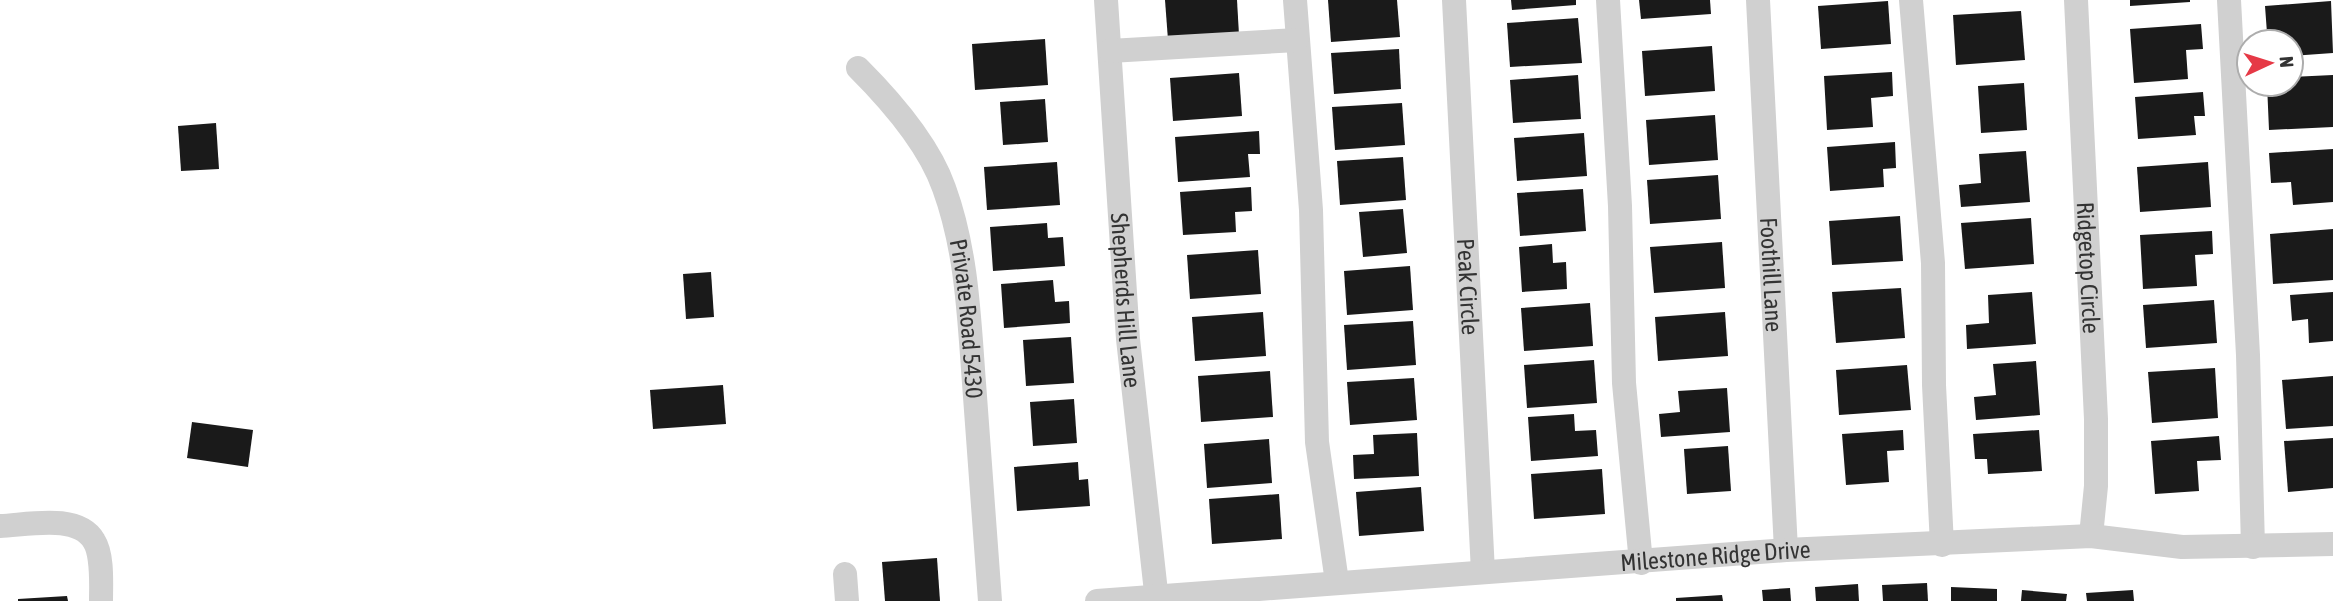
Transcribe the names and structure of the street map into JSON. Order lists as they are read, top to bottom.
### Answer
{
  "streets": {
    "street": [
      "Ridgetop Circle",
      "Foothill Lane",
      "Peak Circle",
      "Shepherds Hill Lane",
      "Private Road 5430",
      "Milestone Ridge Drive"
    ]
  },
  "crossings": [
    ["Ridgetop Circle", "Milestone Ridge Drive"],
    ["Foothill Lane", "Milestone Ridge Drive"],
    ["Peak Circle", "Milestone Ridge Drive"],
    ["Shepherds Hill Lane", "Milestone Ridge Drive"]
  ],
  "north": "right"
}
